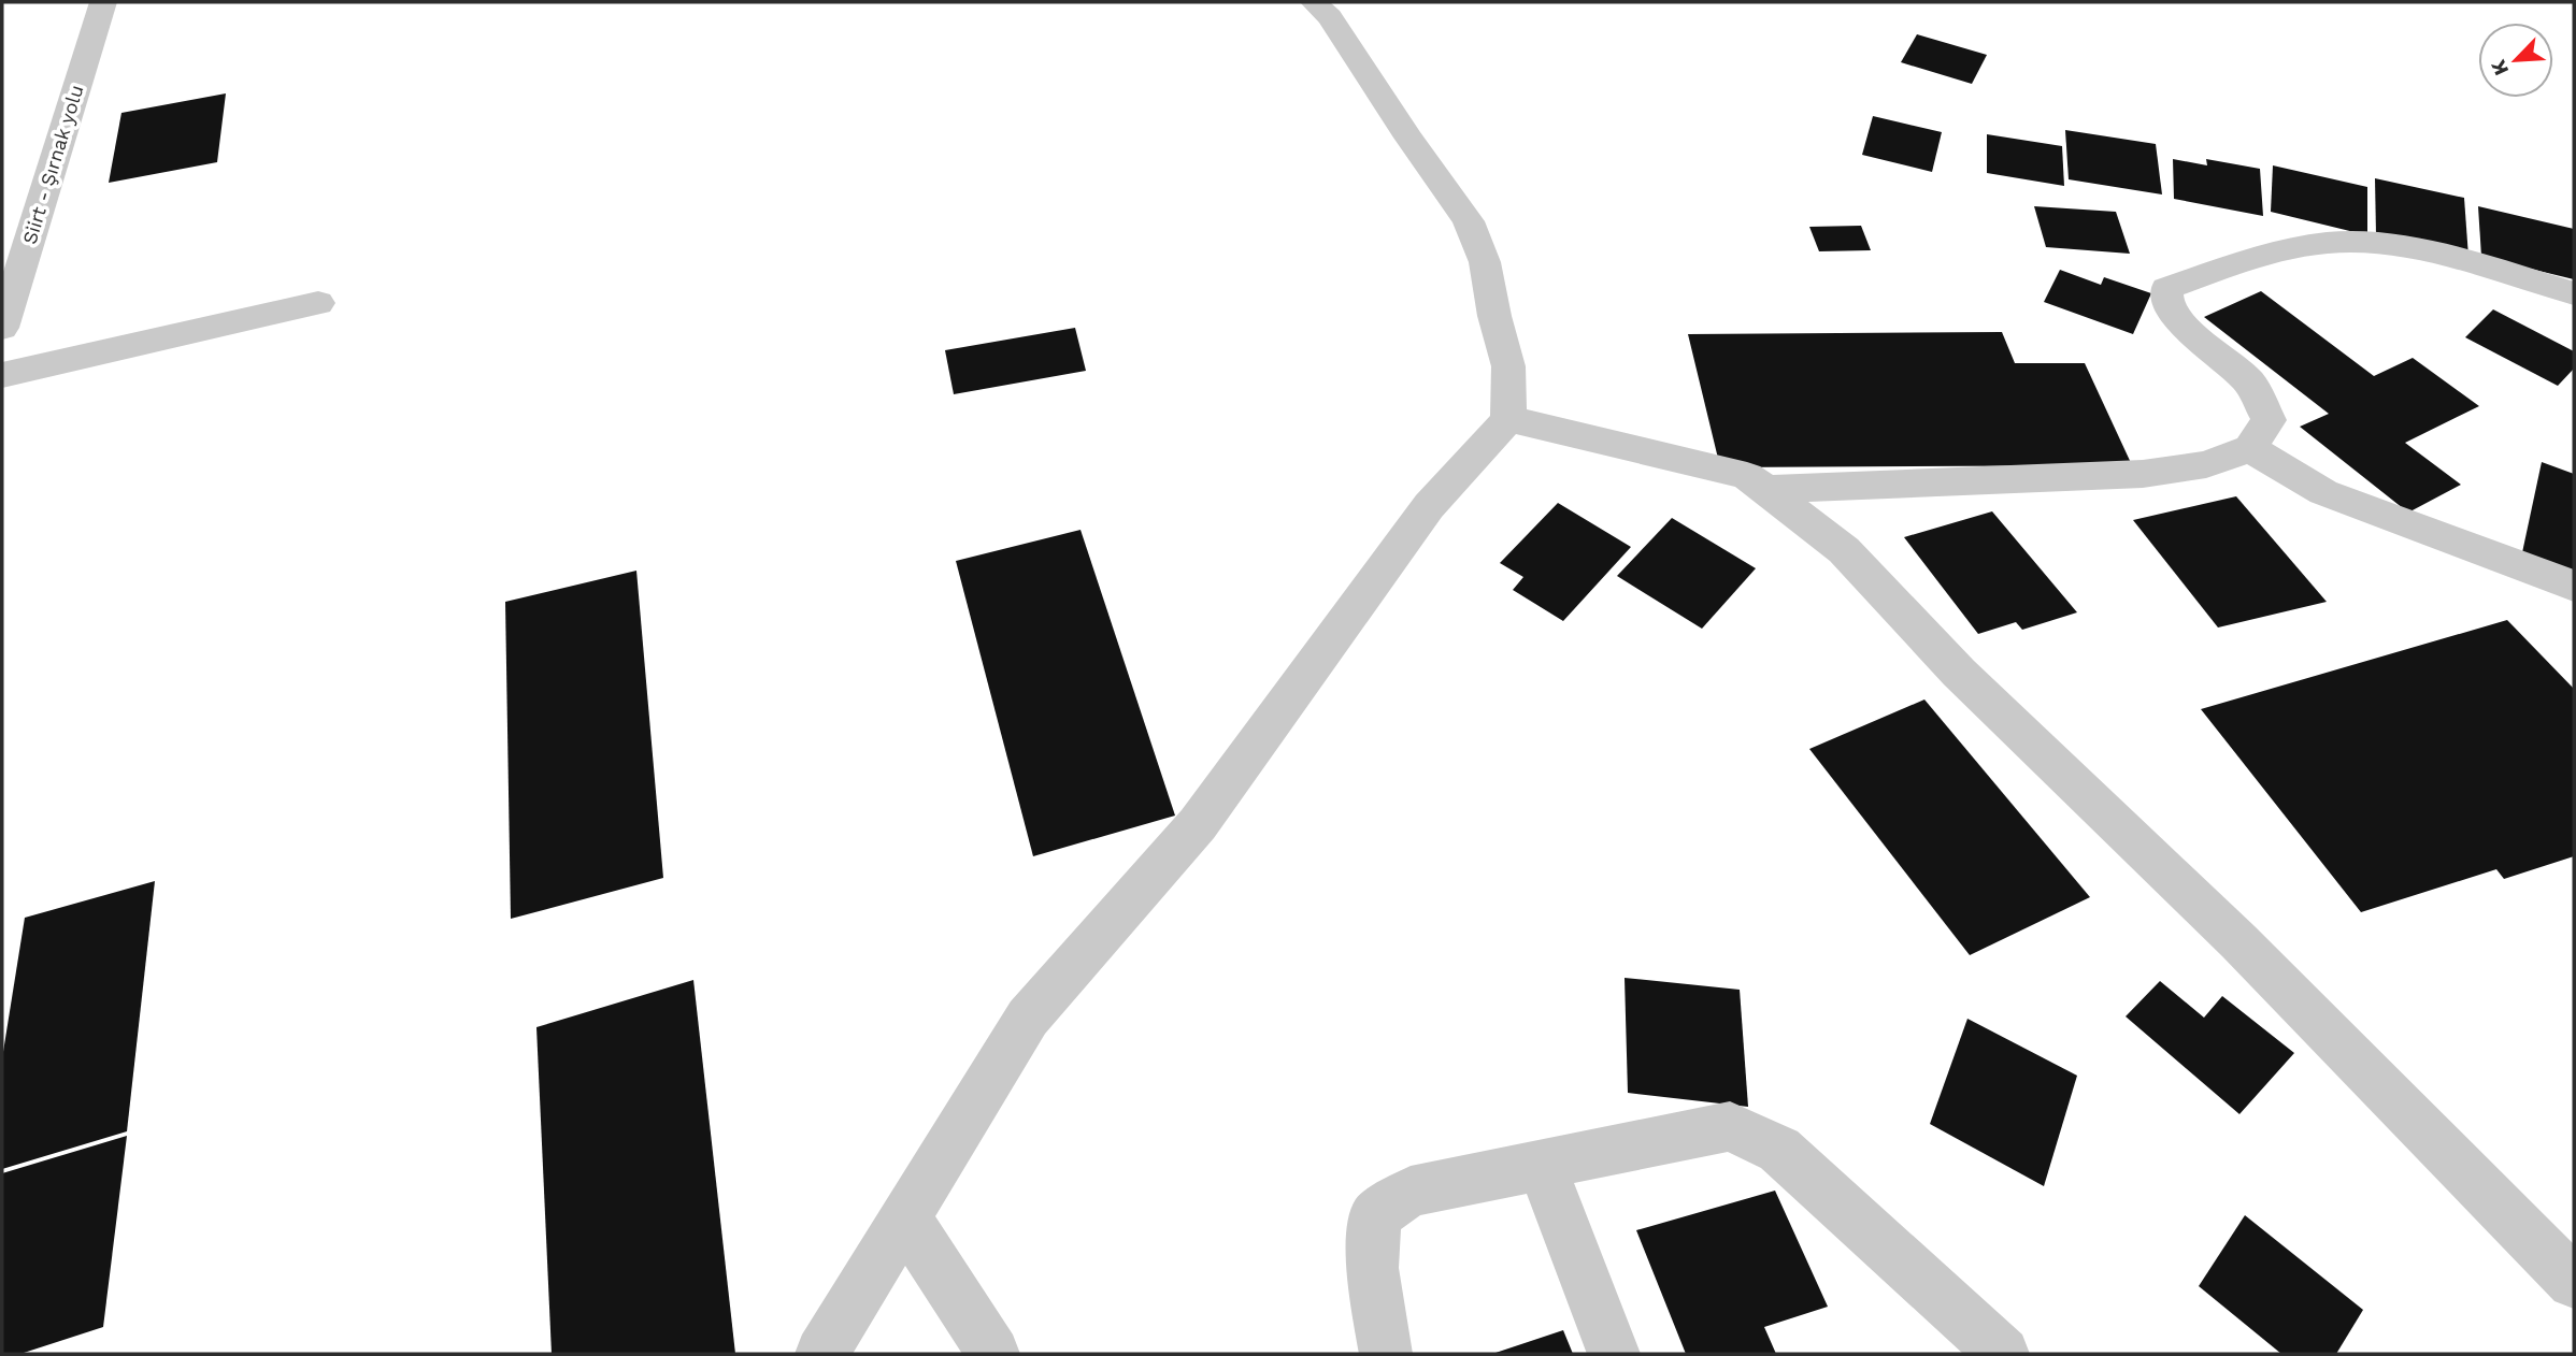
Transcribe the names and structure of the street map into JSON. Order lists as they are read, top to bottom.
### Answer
{
  "streets": {
    "street": ["Siirt - Şırnak yolu"]
  },
  "north": "bottom left"
}
